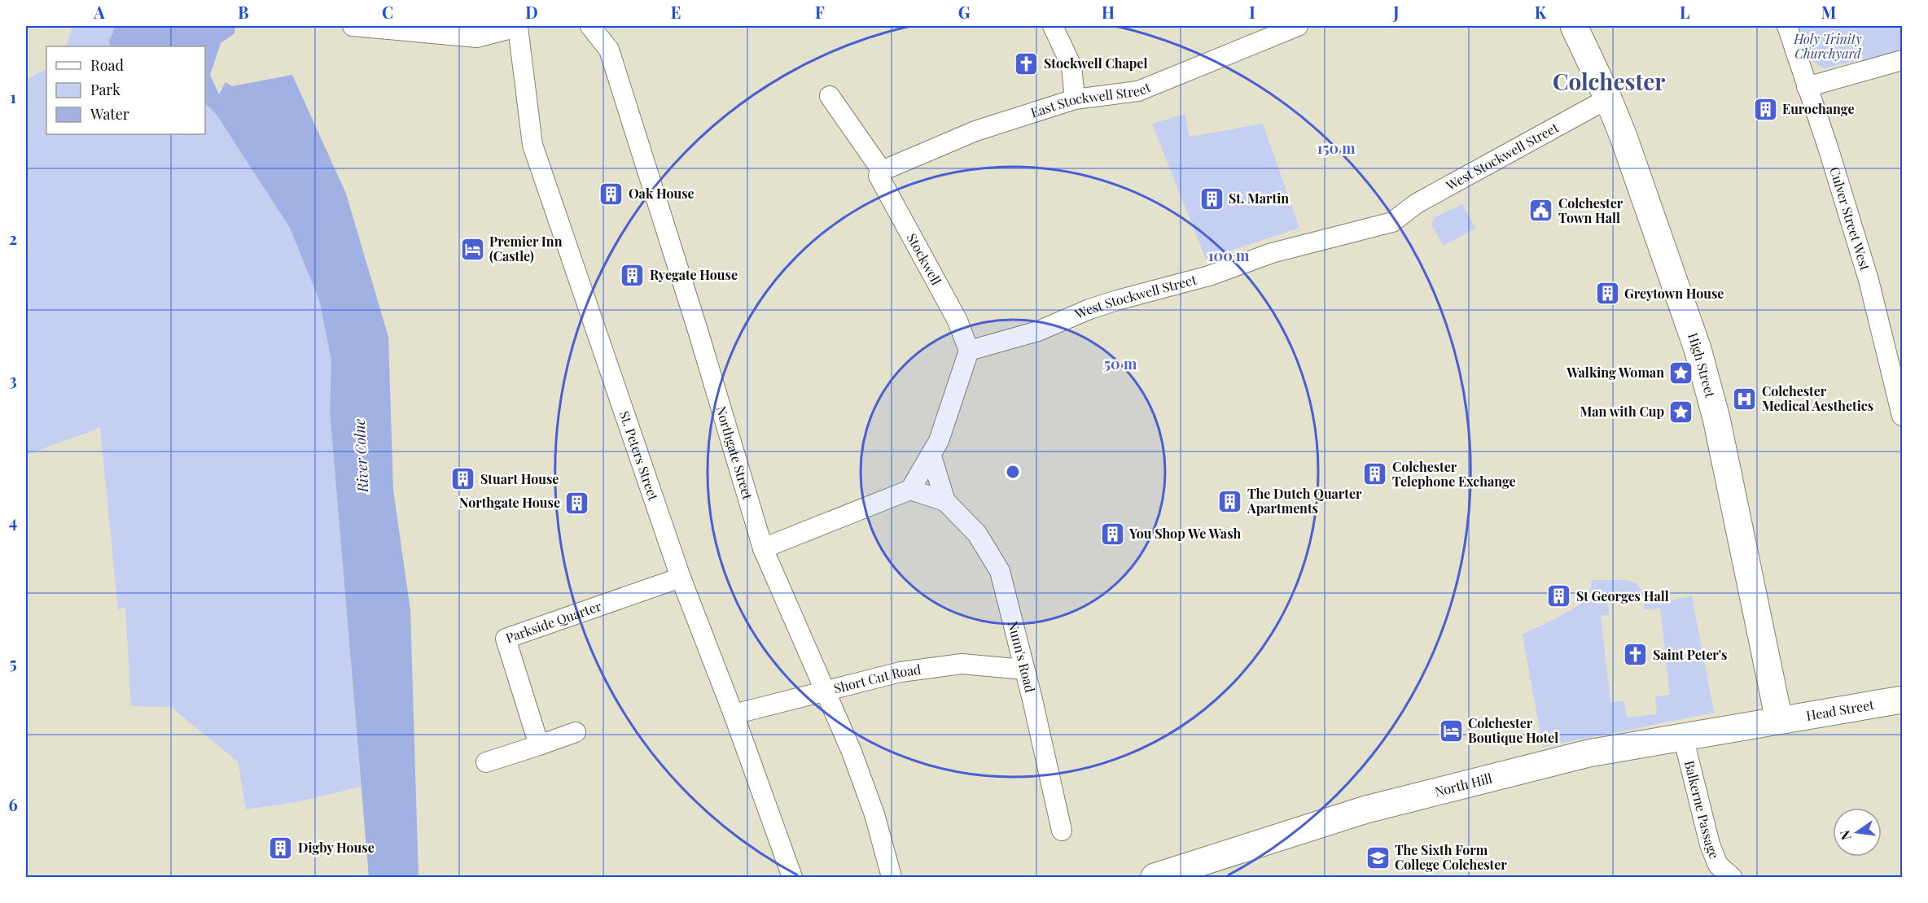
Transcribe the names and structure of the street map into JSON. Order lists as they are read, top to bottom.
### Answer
{
  "streets": {
    "street": [
      "East Stockwell Street",
      "West Stockwell Street",
      "Culver Street West",
      "Stockwell",
      "High Street",
      "Northgate Street",
      "St. Peters Street",
      "Parkside Quarter",
      "Nunn's Road",
      "Short Cut Road",
      "Head Street",
      "North Hill",
      "Balkerne Passage"
    ]
  },
  "crossings": [
    ["East Stockwell Street", "Stockwell"],
    ["West Stockwell Street", "Stockwell"],
    ["West Stockwell Street", "High Street"],
    ["High Street", "Head Street"],
    ["High Street", "North Hill"],
    ["Northgate Street", "Short Cut Road"],
    ["St. Peters Street", "Parkside Quarter"],
    ["St. Peters Street", "Short Cut Road"],
    ["Nunn's Road", "Short Cut Road"],
    ["Head Street", "North Hill"],
    ["North Hill", "Balkerne Passage"]
  ],
  "districts": ["Colchester"],
  "water": ["River Colne"],
  "parks": ["Holy Trinity Churchyard"],
  "places": {
    "church": ["Stockwell Chapel", "Saint Peter's"],
    "building": [
      "Eurochange",
      "Oak House",
      "St. Martin",
      "Ryegate House",
      "Greytown House",
      "Colchester Telephone Exchange",
      "Stuart House",
      "The Dutch Quarter Apartments",
      "Northgate House",
      "You Shop We Wash",
      "St Georges Hall",
      "Digby House"
    ],
    "public building": ["Colchester Town Hall"],
    "hotel": ["Premier Inn (Castle)", "Colchester Boutique Hotel"],
    "place": ["Walking Woman", "Man with Cup"],
    "hospital": ["Colchester Medical Aesthetics"],
    "school or university": ["The Sixth Form College Colchester"]
  },
  "legend": ["Road", "Park", "Water"],
  "north": "left",
  "grid": {
    "columns": [
      "A",
      "B",
      "C",
      "D",
      "E",
      "F",
      "G",
      "H",
      "I",
      "J",
      "K",
      "L",
      "M"
    ],
    "rows": [
      "1",
      "2",
      "3",
      "4",
      "5",
      "6"
    ]
  },
  "rings": ["150 m", "100 m", "50 m"]
}
